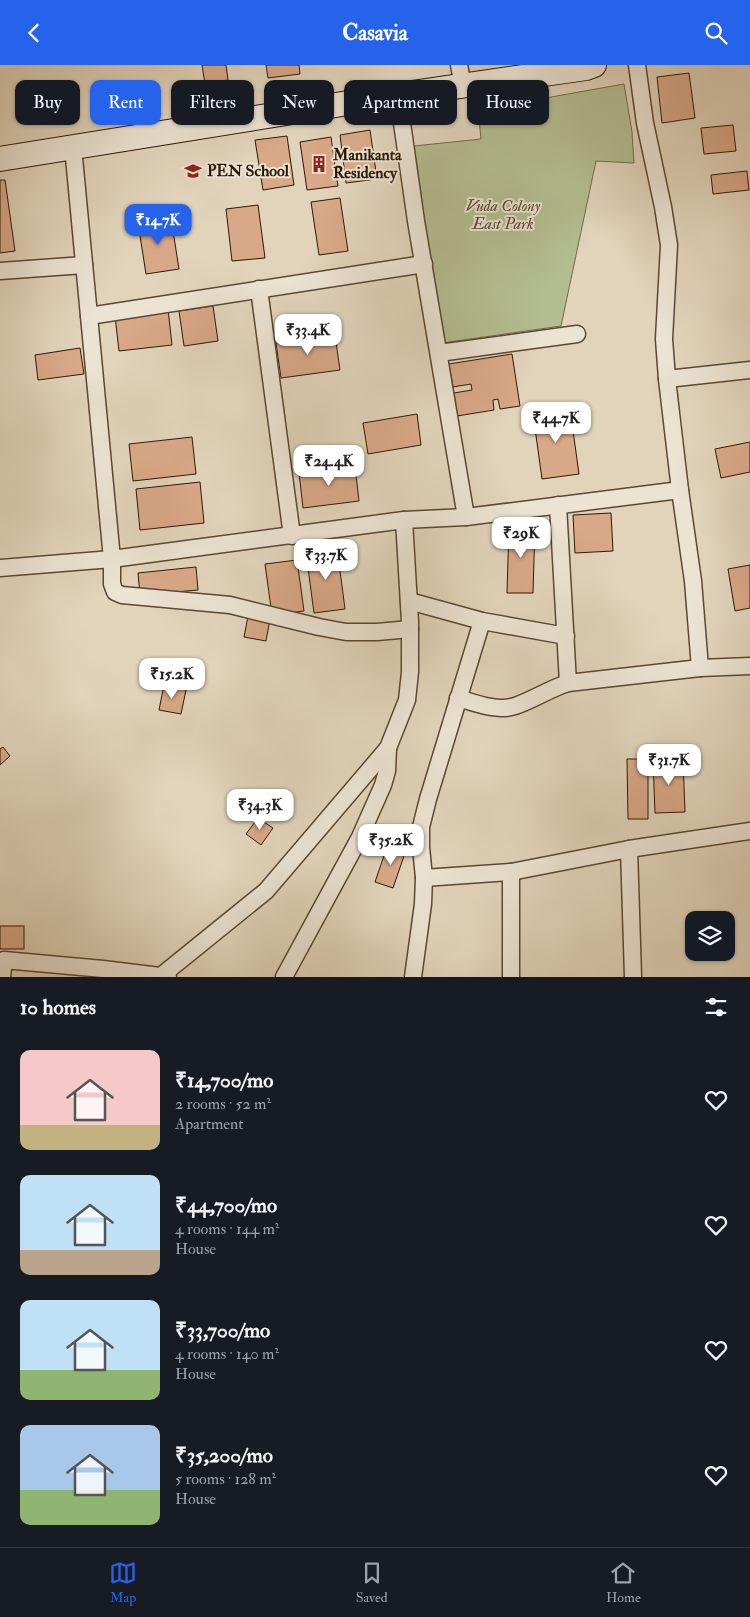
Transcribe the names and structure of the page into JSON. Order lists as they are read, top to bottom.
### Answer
{
  "parks": ["Vuda Colony East Park"],
  "places": {
    "building": ["Manikanta Residency"],
    "school or university": ["PEN School"]
  },
  "page": {
    "header": "Casavia",
    "chip": [
      "Buy",
      "Rent",
      "Filters",
      "New",
      "Apartment",
      "House"
    ],
    "price": [
      "₹14.7K",
      "₹33.4K",
      "₹44.7K",
      "₹24.4K",
      "₹29K",
      "₹33.7K",
      "₹15.2K",
      "₹31.7K",
      "₹34.3K",
      "₹35.2K"
    ],
    "heading": "10 homes",
    "list": [
      {
        "name": "₹14,700/mo",
        "note": "2 rooms · 52 m² · Apartment"
      },
      {
        "name": "₹44,700/mo",
        "note": "4 rooms · 144 m² · House"
      },
      {
        "name": "₹33,700/mo",
        "note": "4 rooms · 140 m² · House"
      },
      {
        "name": "₹35,200/mo",
        "note": "5 rooms · 128 m² · House"
      }
    ],
    "tabs": ["Map", "Saved", "Home"]
  }
}
